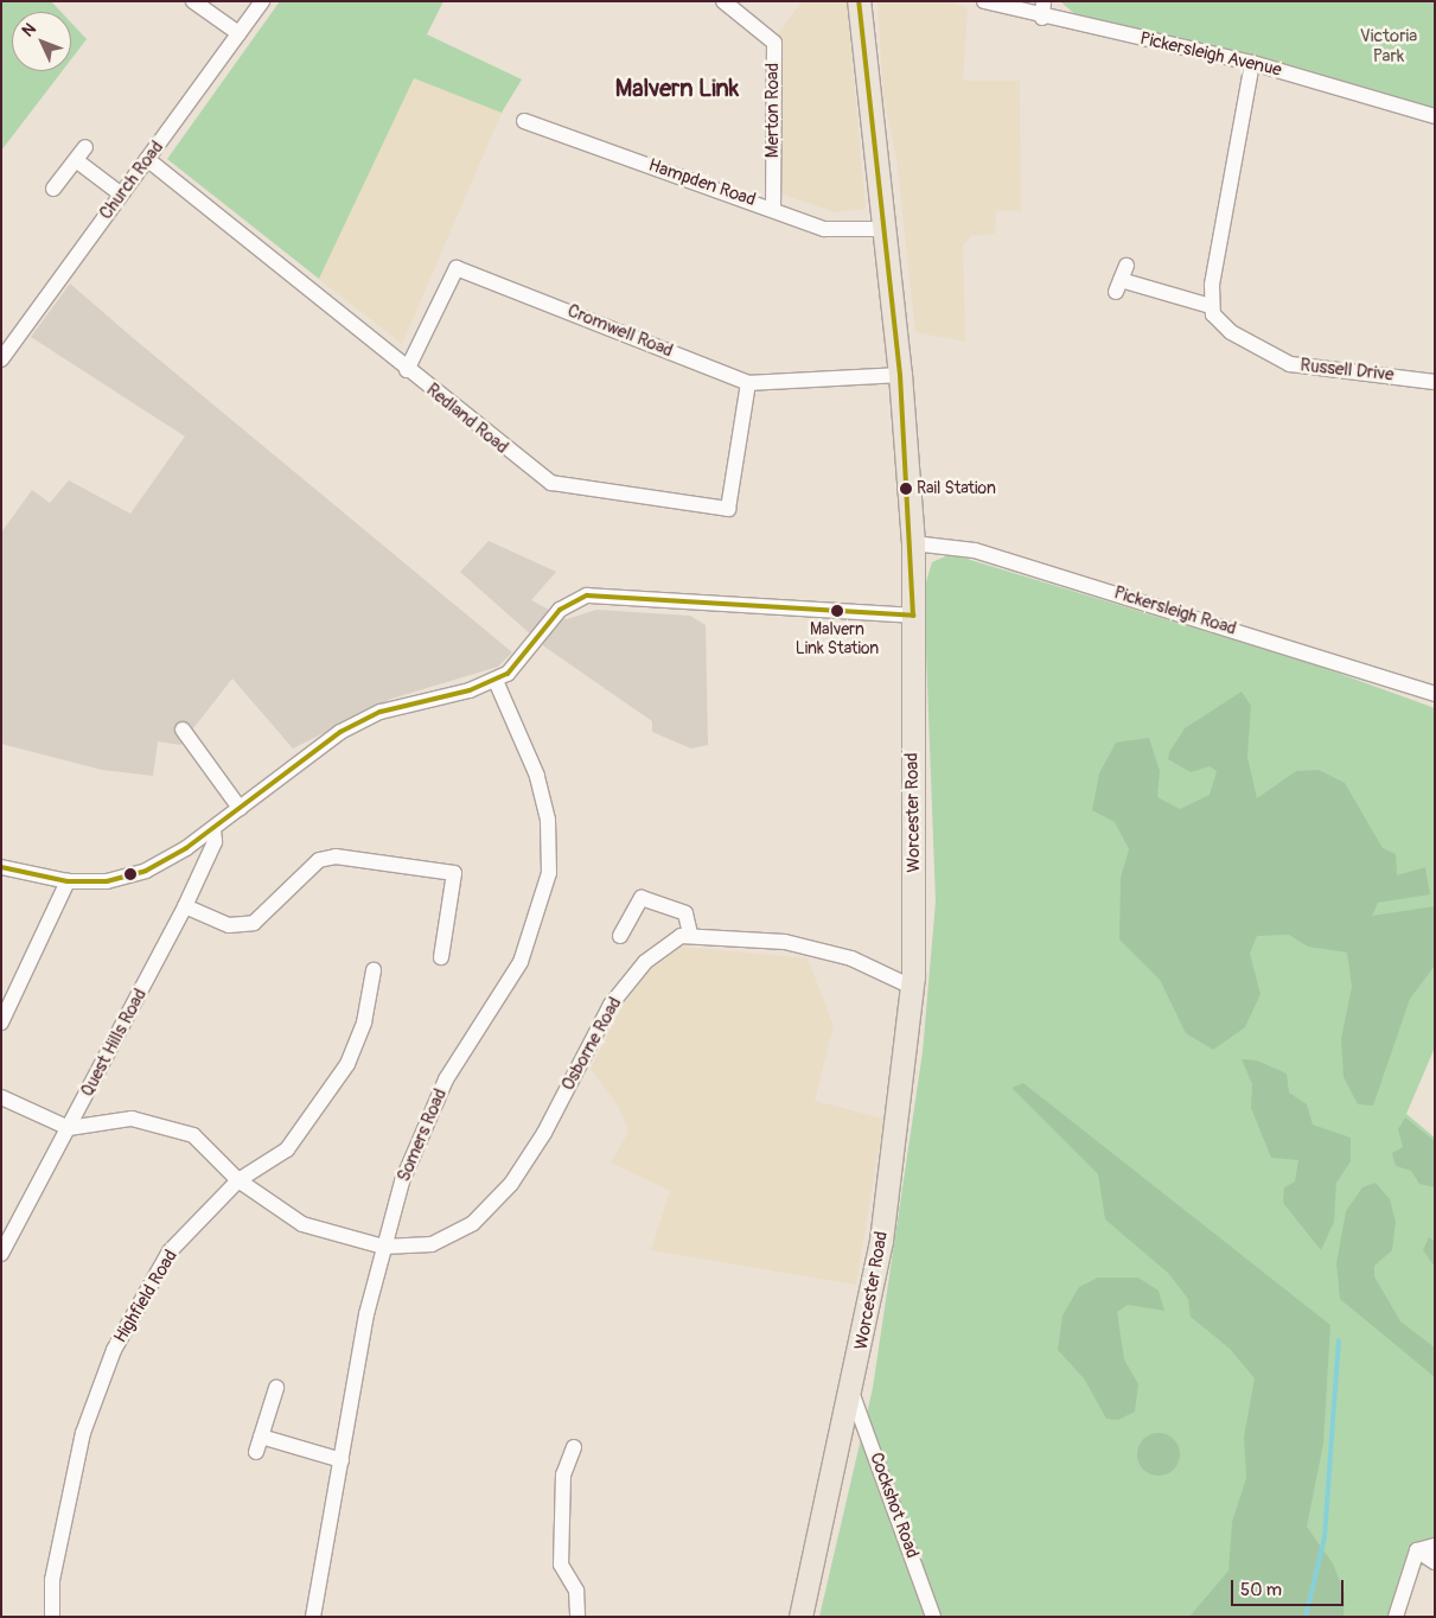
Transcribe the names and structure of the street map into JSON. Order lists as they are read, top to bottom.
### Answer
{
  "streets": {
    "highway": ["Worcester Road"],
    "street": [
      "Pickersleigh Avenue",
      "Merton Road",
      "Church Road",
      "Hampden Road",
      "Cromwell Road",
      "Russell Drive",
      "Redland Road",
      "Pickersleigh Road",
      "Quest Hills Road",
      "Osborne Road",
      "Somers Road",
      "Highfield Road",
      "Cockshot Road"
    ]
  },
  "crossings": [
    ["Merton Road", "Hampden Road"],
    ["Church Road", "Redland Road"],
    ["Hampden Road", "Worcester Road"],
    ["Cromwell Road", "Redland Road"],
    ["Cromwell Road", "Worcester Road"],
    ["Pickersleigh Road", "Worcester Road"],
    ["Worcester Road", "Cockshot Road"],
    ["Quest Hills Road", "Osborne Road"],
    ["Osborne Road", "Somers Road"],
    ["Osborne Road", "Highfield Road"]
  ],
  "districts": ["Malvern Link"],
  "parks": ["Victoria Park"],
  "places": ["Rail Station", "Malvern Link Station"],
  "scale_bar": "50 m",
  "north": "top left"
}
